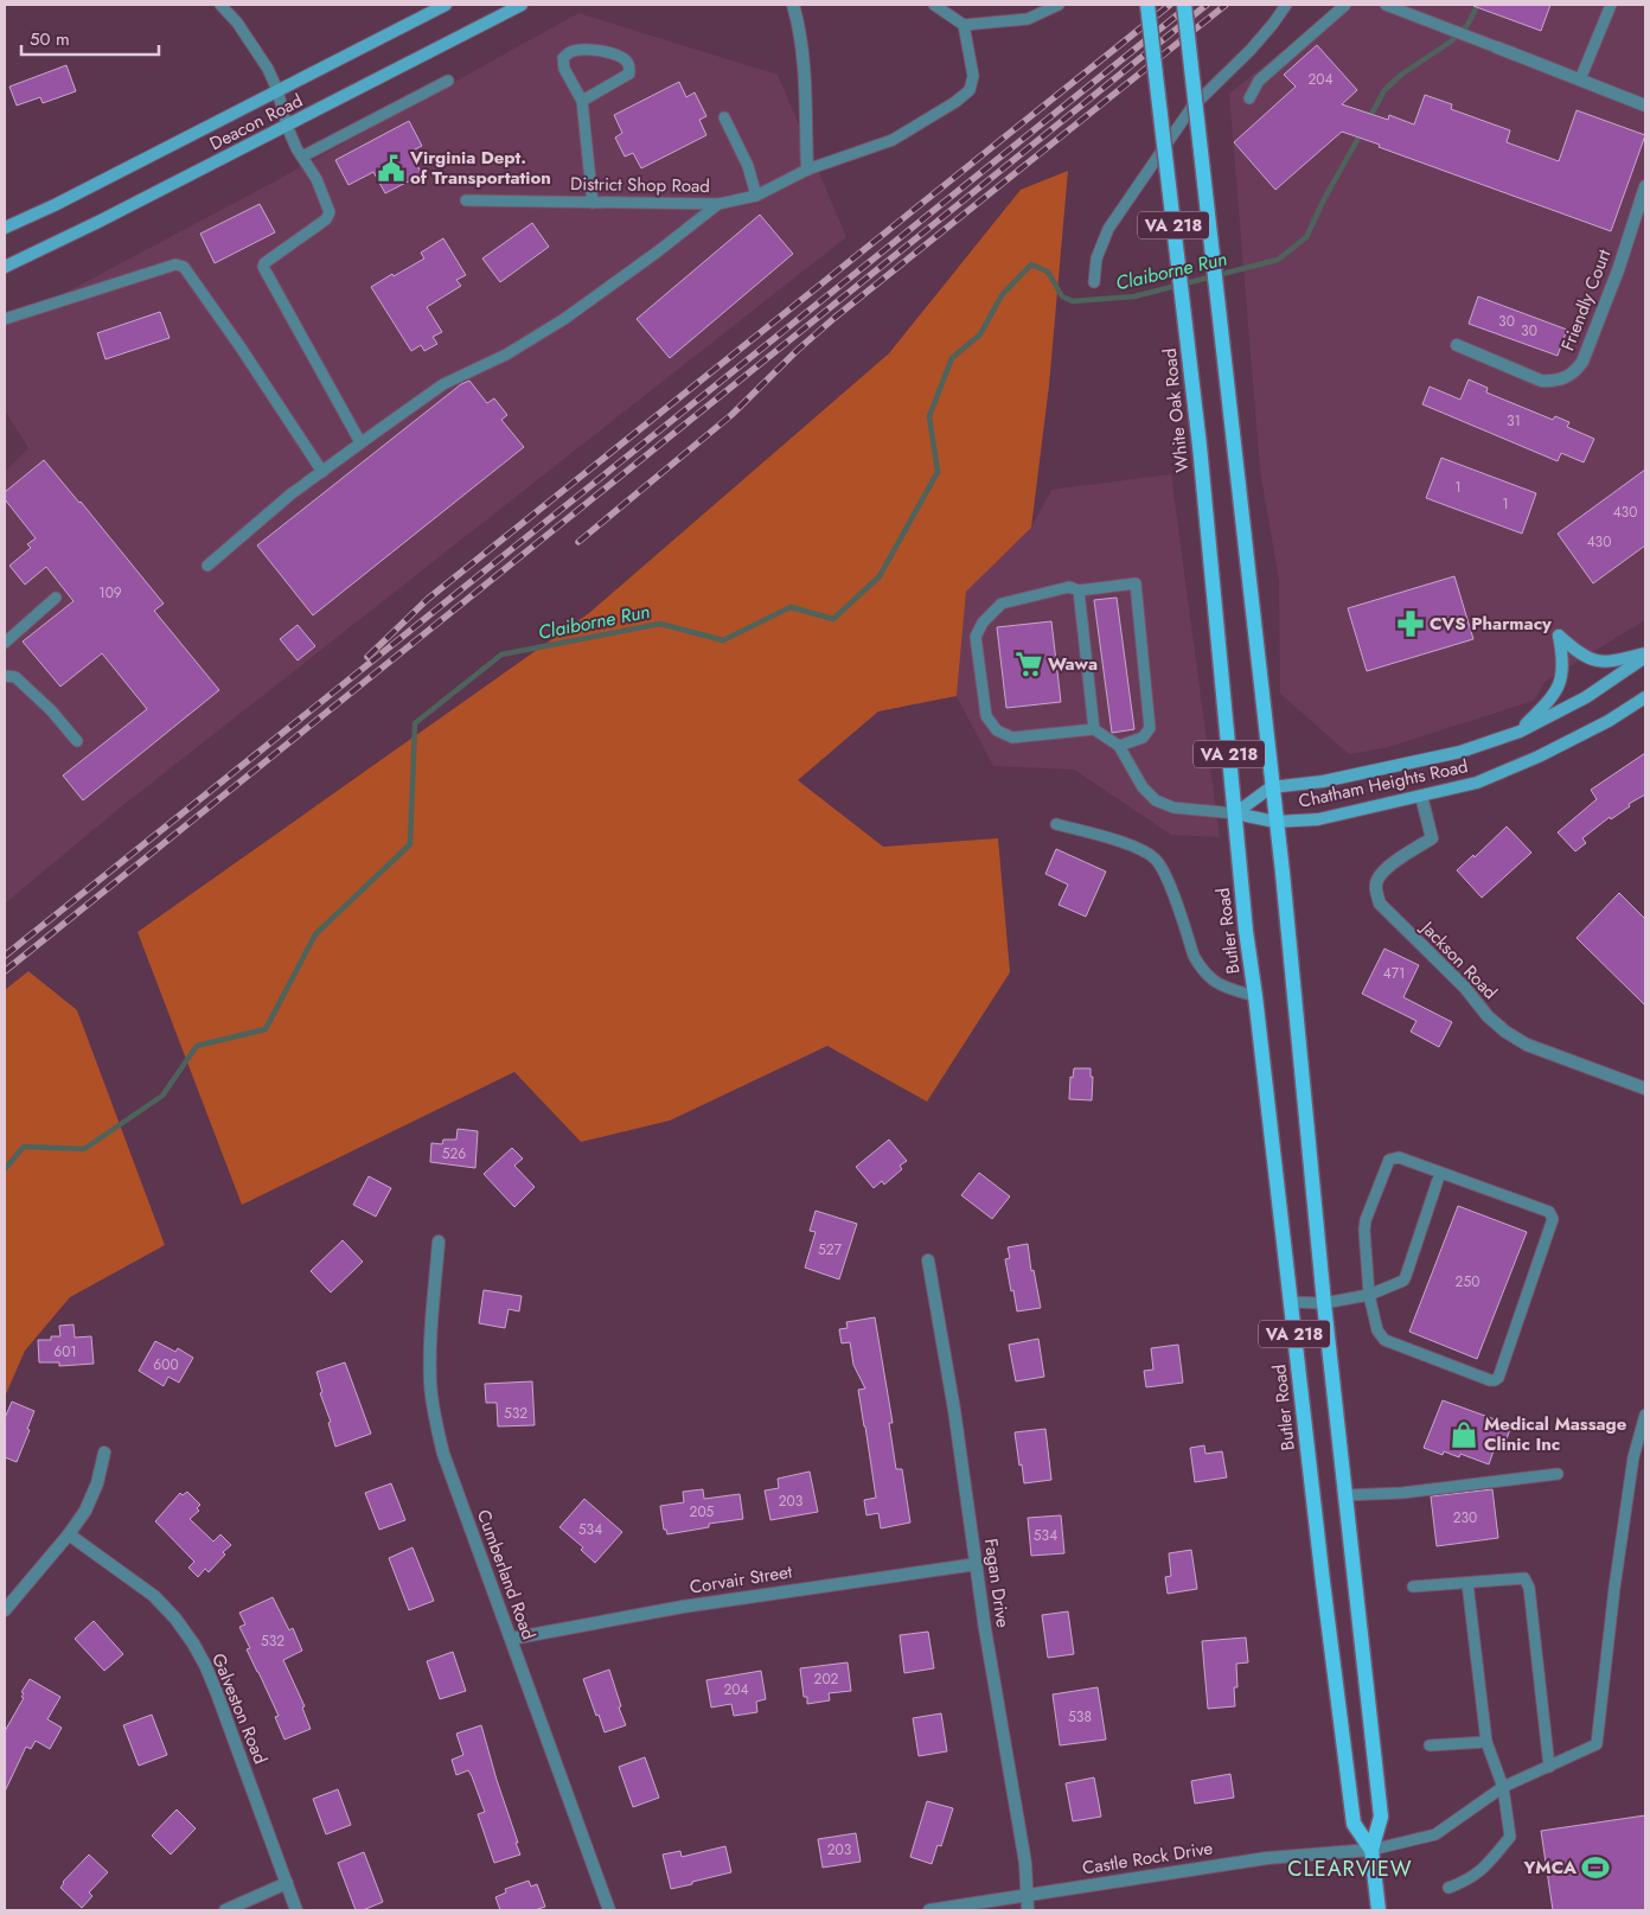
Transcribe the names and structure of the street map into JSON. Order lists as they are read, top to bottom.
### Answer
{
  "streets": {
    "main road": [
      "Deacon Road",
      "VA 218",
      "White Oak Road",
      "Chatham Heights Road",
      "Butler Road"
    ],
    "street": [
      "Friendly Court",
      "Jackson Road",
      "Cumberland Road",
      "Corvair Street",
      "Fagan Drive",
      "Galveston Road",
      "Castle Rock Drive"
    ],
    "lane": ["District Shop Road"]
  },
  "crossings": [
    ["VA 218", "Chatham Heights Road"],
    ["VA 218", "Butler Road"],
    ["White Oak Road", "Chatham Heights Road"],
    ["White Oak Road", "Butler Road"],
    ["Chatham Heights Road", "Butler Road"],
    ["Chatham Heights Road", "Jackson Road"],
    ["Butler Road", "Castle Rock Drive"],
    ["Cumberland Road", "Corvair Street"],
    ["Corvair Street", "Fagan Drive"],
    ["Fagan Drive", "Castle Rock Drive"]
  ],
  "districts": ["CLEARVIEW"],
  "water": ["Claiborne Run"],
  "places": {
    "public building": ["Virginia Dept. of Transportation"],
    "pharmacy": ["CVS Pharmacy"],
    "supermarket": ["Wawa"],
    "shop": ["Medical Massage Clinic Inc"],
    "sports": ["YMCA"]
  },
  "house_numbers": [
    "204",
    "30",
    "30",
    "31",
    "1",
    "1",
    "430",
    "430",
    "109",
    "471",
    "526",
    "527",
    "250",
    "601",
    "600",
    "532",
    "203",
    "205",
    "230",
    "534",
    "534",
    "532",
    "202",
    "204",
    "538",
    "203"
  ],
  "scale_bar": "50 m"
}
